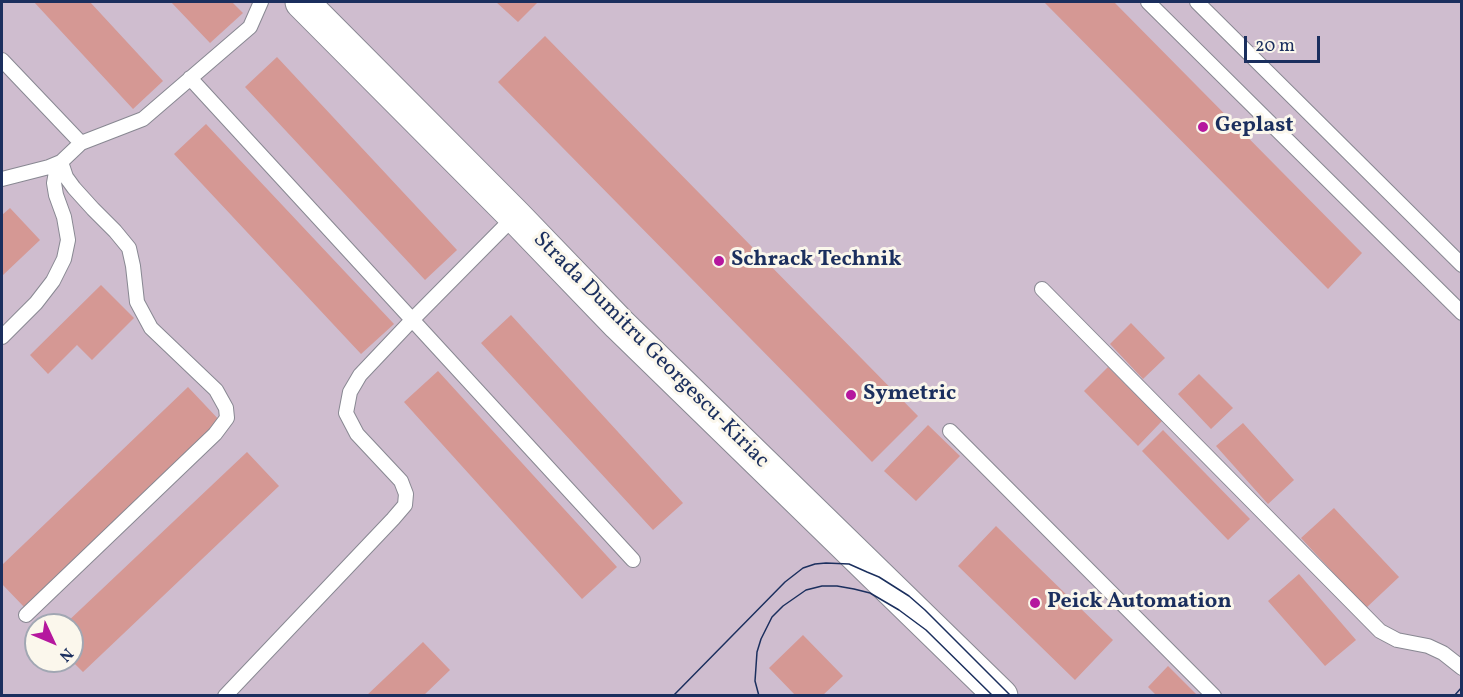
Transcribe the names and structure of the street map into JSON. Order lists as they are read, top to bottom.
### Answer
{
  "streets": {
    "main road": ["Strada Dumitru Georgescu-Kiriac"]
  },
  "places": [
    "Geplast",
    "Schrack Technik",
    "Symetric",
    "Peick Automation"
  ],
  "scale_bar": "20 m",
  "north": "bottom right"
}
